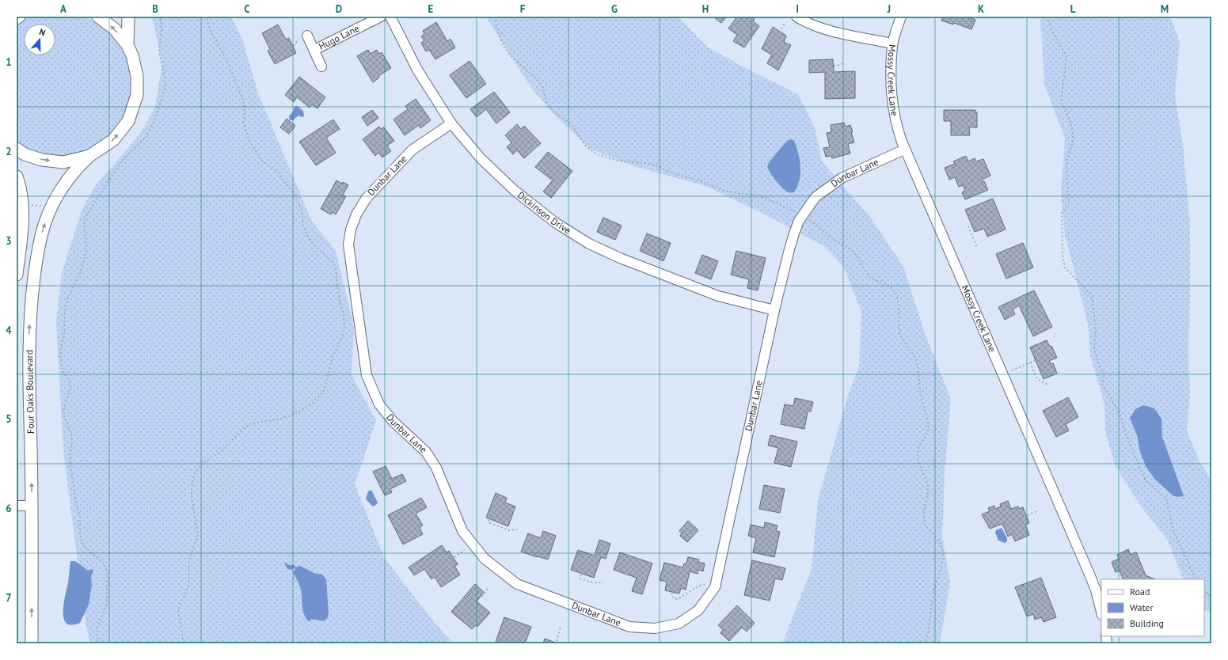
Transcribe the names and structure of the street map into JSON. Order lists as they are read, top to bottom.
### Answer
{
  "streets": {
    "street": [
      "Hugo Lane",
      "Mossy Creek Lane",
      "Dunbar Lane",
      "Dickinson Drive",
      "Four Oaks Boulevard"
    ]
  },
  "crossings": [
    ["Mossy Creek Lane", "Dunbar Lane"],
    ["Dunbar Lane", "Dickinson Drive"]
  ],
  "one_way": ["Four Oaks Boulevard"],
  "legend": ["Road", "Water", "Building"],
  "north": "top",
  "grid": {
    "columns": [
      "A",
      "B",
      "C",
      "D",
      "E",
      "F",
      "G",
      "H",
      "I",
      "J",
      "K",
      "L",
      "M"
    ],
    "rows": [
      "1",
      "2",
      "3",
      "4",
      "5",
      "6",
      "7"
    ]
  }
}
